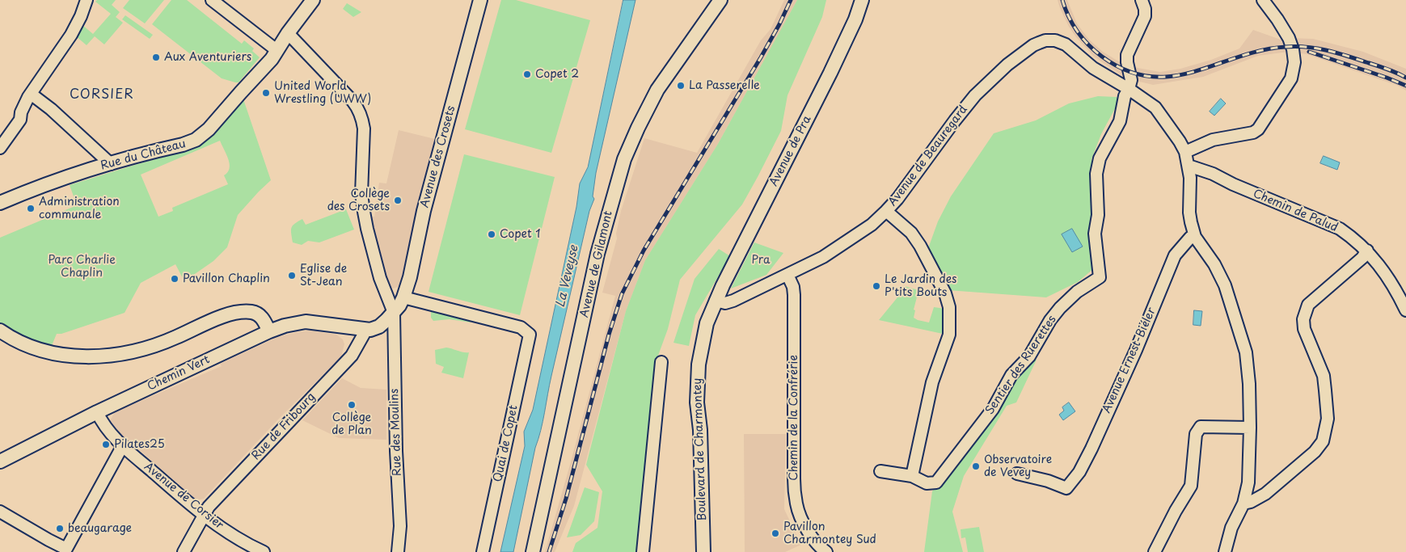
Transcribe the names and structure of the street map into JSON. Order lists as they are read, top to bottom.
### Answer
{
  "streets": {
    "street": [
      "Avenue de Pra",
      "Rue du Château",
      "Avenue de Beauregard",
      "Avenue des Crosets",
      "Chemin de Palud",
      "Avenue de Gilamont",
      "Avenue Ernest-Biéler",
      "Sentier des Ruerettes",
      "Chemin Vert",
      "Chemin de la Confrérie",
      "Rue de Fribourg",
      "Rue des Moulins",
      "Quai de Copet",
      "Boulevard de Charmontey",
      "Avenue de Corsier"
    ]
  },
  "crossings": [
    ["Avenue de Pra", "Avenue de Beauregard"],
    ["Avenue de Pra", "Boulevard de Charmontey"],
    ["Avenue de Beauregard", "Chemin de Palud"],
    ["Avenue de Beauregard", "Avenue Ernest-Biéler"],
    ["Avenue de Beauregard", "Sentier des Ruerettes"],
    ["Avenue de Beauregard", "Chemin de la Confrérie"],
    ["Avenue de Beauregard", "Boulevard de Charmontey"],
    ["Avenue des Crosets", "Rue des Moulins"],
    ["Avenue des Crosets", "Quai de Copet"],
    ["Chemin Vert", "Rue de Fribourg"],
    ["Chemin Vert", "Avenue de Corsier"],
    ["Rue de Fribourg", "Avenue de Corsier"]
  ],
  "districts": ["CORSIER"],
  "water": ["La Veveyse"],
  "parks": ["Parc Charlie Chaplin", "Pra"],
  "places": [
    "Aux Aventuriers",
    "Copet 2",
    "La Passerelle",
    "United World Wrestling (UWW)",
    "Collège des Crosets",
    "Administration communale",
    "Copet 1",
    "Eglise de St-Jean",
    "Pavillon Chaplin",
    "Le Jardin des P'tits Bouts",
    "Collège de Plan",
    "Pilates25",
    "Observatoire de Vevey",
    "beaugarage",
    "Pavillon Charmontey Sud"
  ]
}
